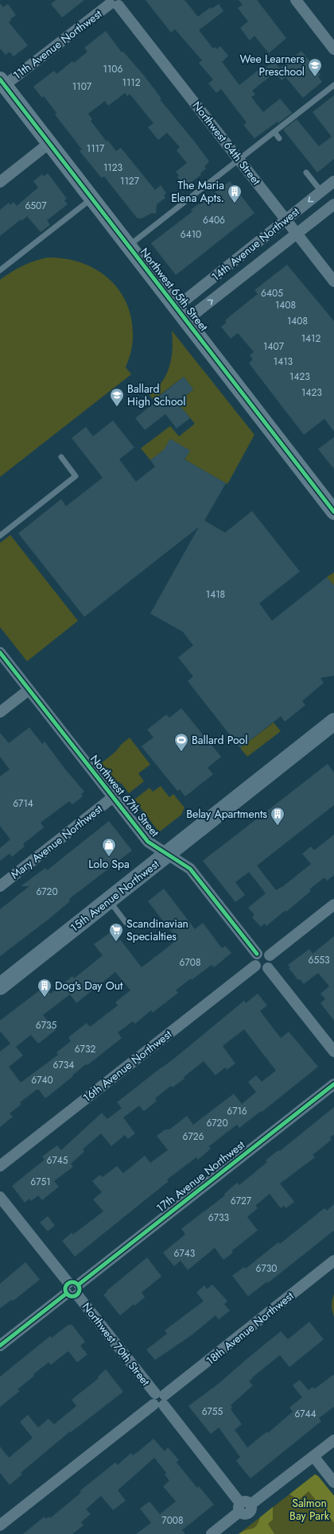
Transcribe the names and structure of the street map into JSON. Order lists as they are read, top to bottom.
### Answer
{
  "streets": {
    "main road": ["15th Avenue Northwest"],
    "street": [
      "11th Avenue Northwest",
      "Northwest 64th Street",
      "14th Avenue Northwest",
      "Northwest 65th Street",
      "Northwest 67th Street",
      "Mary Avenue Northwest",
      "16th Avenue Northwest",
      "17th Avenue Northwest",
      "18th Avenue Northwest",
      "Northwest 70th Street"
    ]
  },
  "crossings": [
    ["11th Avenue Northwest", "Northwest 64th Street"],
    ["11th Avenue Northwest", "Northwest 65th Street"],
    ["Northwest 64th Street", "14th Avenue Northwest"],
    ["14th Avenue Northwest", "Northwest 65th Street"],
    ["Northwest 67th Street", "Mary Avenue Northwest"],
    ["Northwest 67th Street", "15th Avenue Northwest"],
    ["Northwest 67th Street", "16th Avenue Northwest"],
    ["17th Avenue Northwest", "Northwest 70th Street"],
    ["18th Avenue Northwest", "Northwest 70th Street"]
  ],
  "parks": ["Salmon Bay Park"],
  "places": {
    "school or university": ["Wee Learners Preschool", "Ballard High School"],
    "building": ["The Maria Elena Apts.", "Belay Apartments", "Dog's Day Out"],
    "sports": ["Ballard Pool"],
    "shop": ["Lolo Spa"],
    "supermarket": ["Scandinavian Specialties"]
  },
  "house_numbers": [
    "1106",
    "1112",
    "1107",
    "1117",
    "1123",
    "1127",
    "6507",
    "6406",
    "6410",
    "6405",
    "1408",
    "1408",
    "1412",
    "1407",
    "1413",
    "1423",
    "1423",
    "1418",
    "6714",
    "6720",
    "6553",
    "6708",
    "6735",
    "6732",
    "6734",
    "6740",
    "6716",
    "6720",
    "6726",
    "6745",
    "6751",
    "6727",
    "6733",
    "6743",
    "6730",
    "6755",
    "6744",
    "7008"
  ]
}
